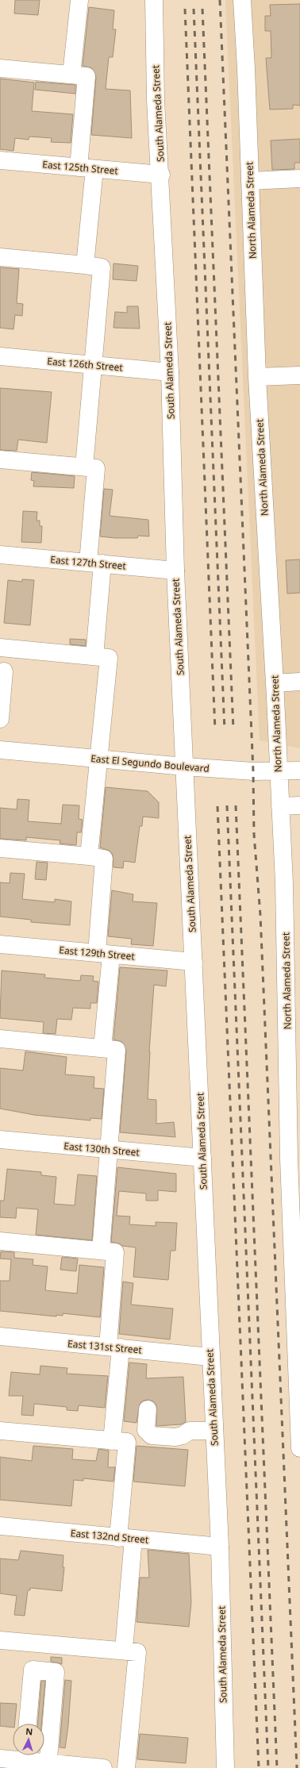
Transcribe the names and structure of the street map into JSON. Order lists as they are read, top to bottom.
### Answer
{
  "streets": {
    "street": [
      "South Alameda Street",
      "East 125th Street",
      "North Alameda Street",
      "East 126th Street",
      "East 127th Street",
      "East El Segundo Boulevard",
      "East 129th Street",
      "East 130th Street",
      "East 131st Street",
      "East 132nd Street"
    ]
  },
  "crossings": [
    ["South Alameda Street", "East 125th Street"],
    ["South Alameda Street", "East 126th Street"],
    ["South Alameda Street", "East 127th Street"],
    ["South Alameda Street", "East El Segundo Boulevard"],
    ["South Alameda Street", "East 129th Street"],
    ["South Alameda Street", "East 130th Street"],
    ["South Alameda Street", "East 131st Street"],
    ["South Alameda Street", "East 132nd Street"],
    ["North Alameda Street", "East El Segundo Boulevard"]
  ],
  "north": "top"
}
